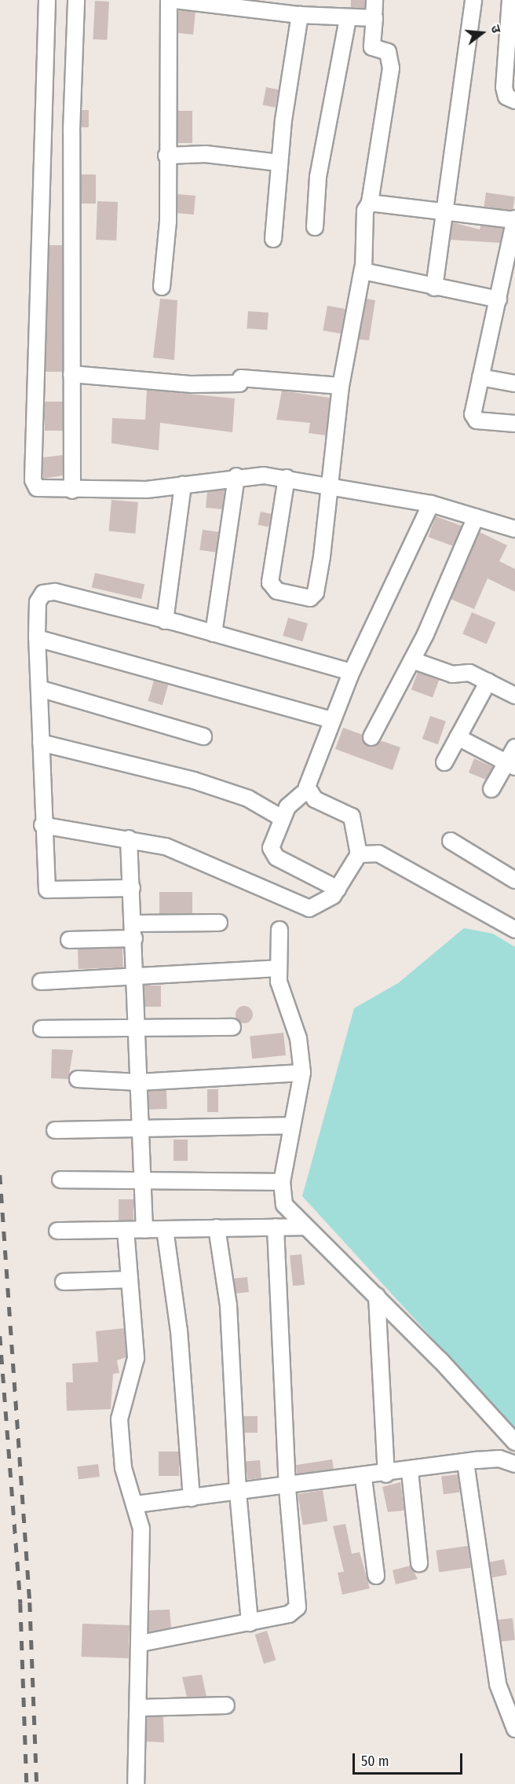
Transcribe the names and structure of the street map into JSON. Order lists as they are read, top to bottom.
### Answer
{
  "scale_bar": "50 m",
  "north": "right"
}
